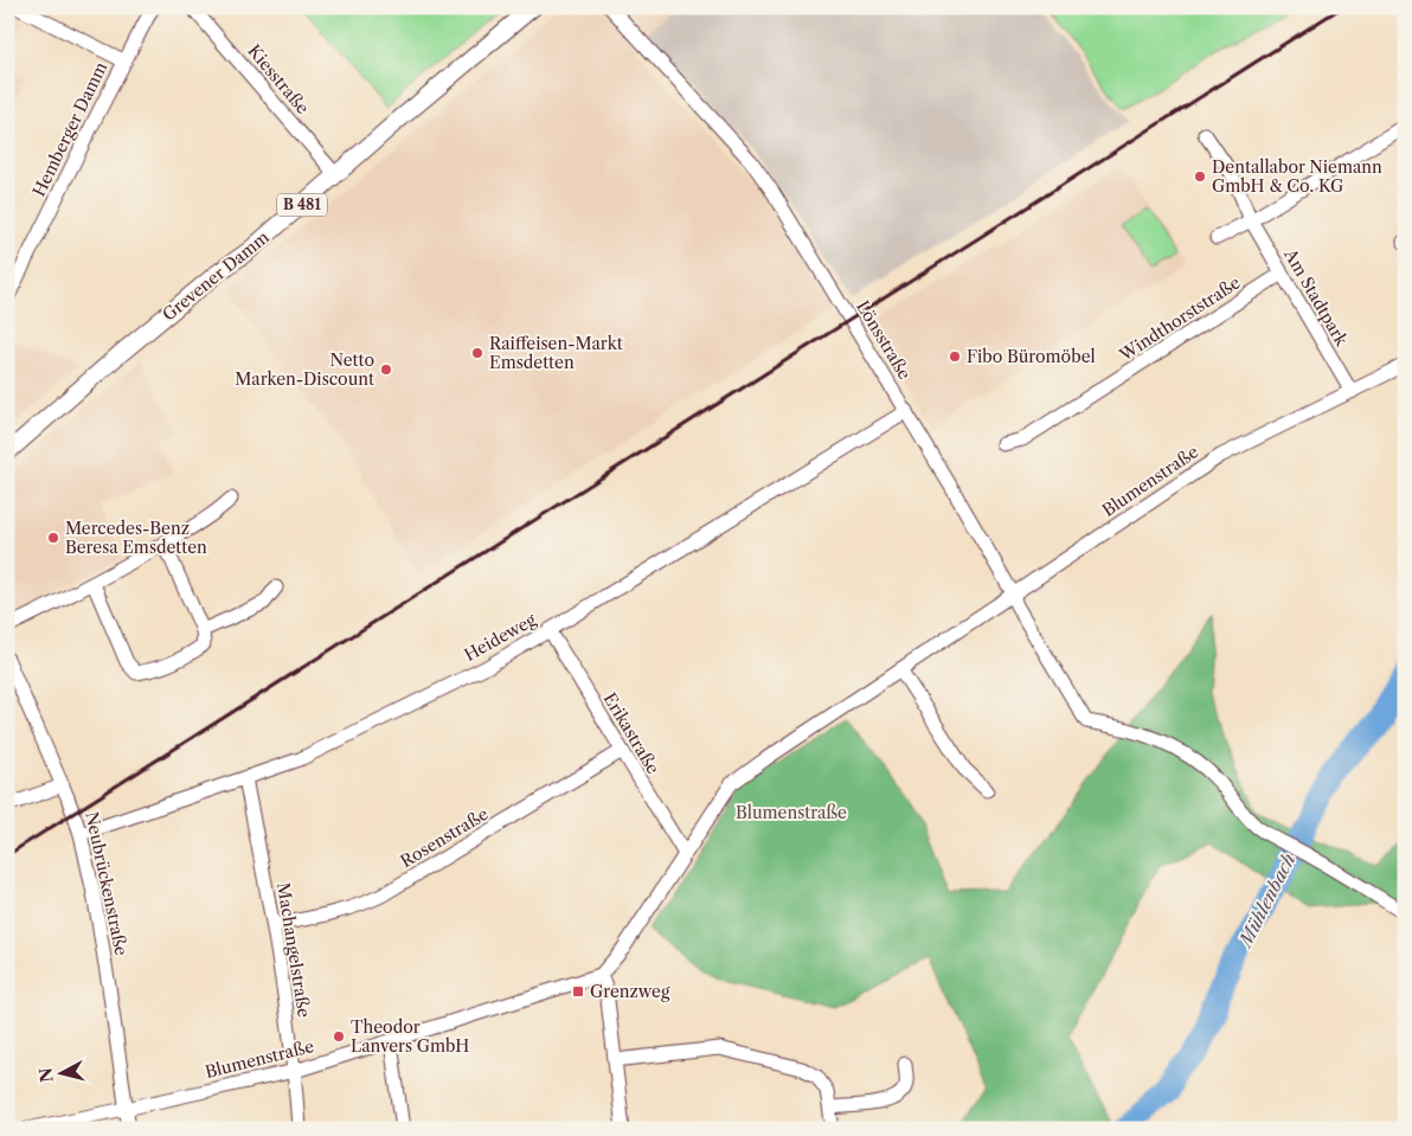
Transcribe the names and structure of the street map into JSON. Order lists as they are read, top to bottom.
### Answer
{
  "streets": {
    "main road": ["B 481", "Grevener Damm"],
    "street": [
      "Kiesstraße",
      "Hemberger Damm",
      "Am Stadtpark",
      "Windthorststraße",
      "Lönsstraße",
      "Blumenstraße",
      "Heideweg",
      "Erikastraße",
      "Rosenstraße",
      "Neubrückenstraße",
      "Machangelstraße"
    ]
  },
  "crossings": [
    ["Kiesstraße", "Grevener Damm"],
    ["Am Stadtpark", "Windthorststraße"],
    ["Am Stadtpark", "Blumenstraße"],
    ["Lönsstraße", "Blumenstraße"],
    ["Lönsstraße", "Heideweg"],
    ["Blumenstraße", "Erikastraße"],
    ["Blumenstraße", "Neubrückenstraße"],
    ["Blumenstraße", "Machangelstraße"],
    ["Heideweg", "Erikastraße"],
    ["Heideweg", "Neubrückenstraße"],
    ["Heideweg", "Machangelstraße"],
    ["Erikastraße", "Rosenstraße"],
    ["Rosenstraße", "Machangelstraße"]
  ],
  "water": ["Mühlenbach"],
  "parks": ["Blumenstraße"],
  "places": {
    "other": [
      "Dentallabor Niemann GmbH & Co. KG",
      "Raiffeisen-Markt Emsdetten",
      "Fibo Büromöbel",
      "Netto Marken-Discount",
      "Mercedes-Benz Beresa Emsdetten",
      "Theodor Lanvers GmbH"
    ],
    "transit": ["Grenzweg"]
  },
  "north": "left"
}
